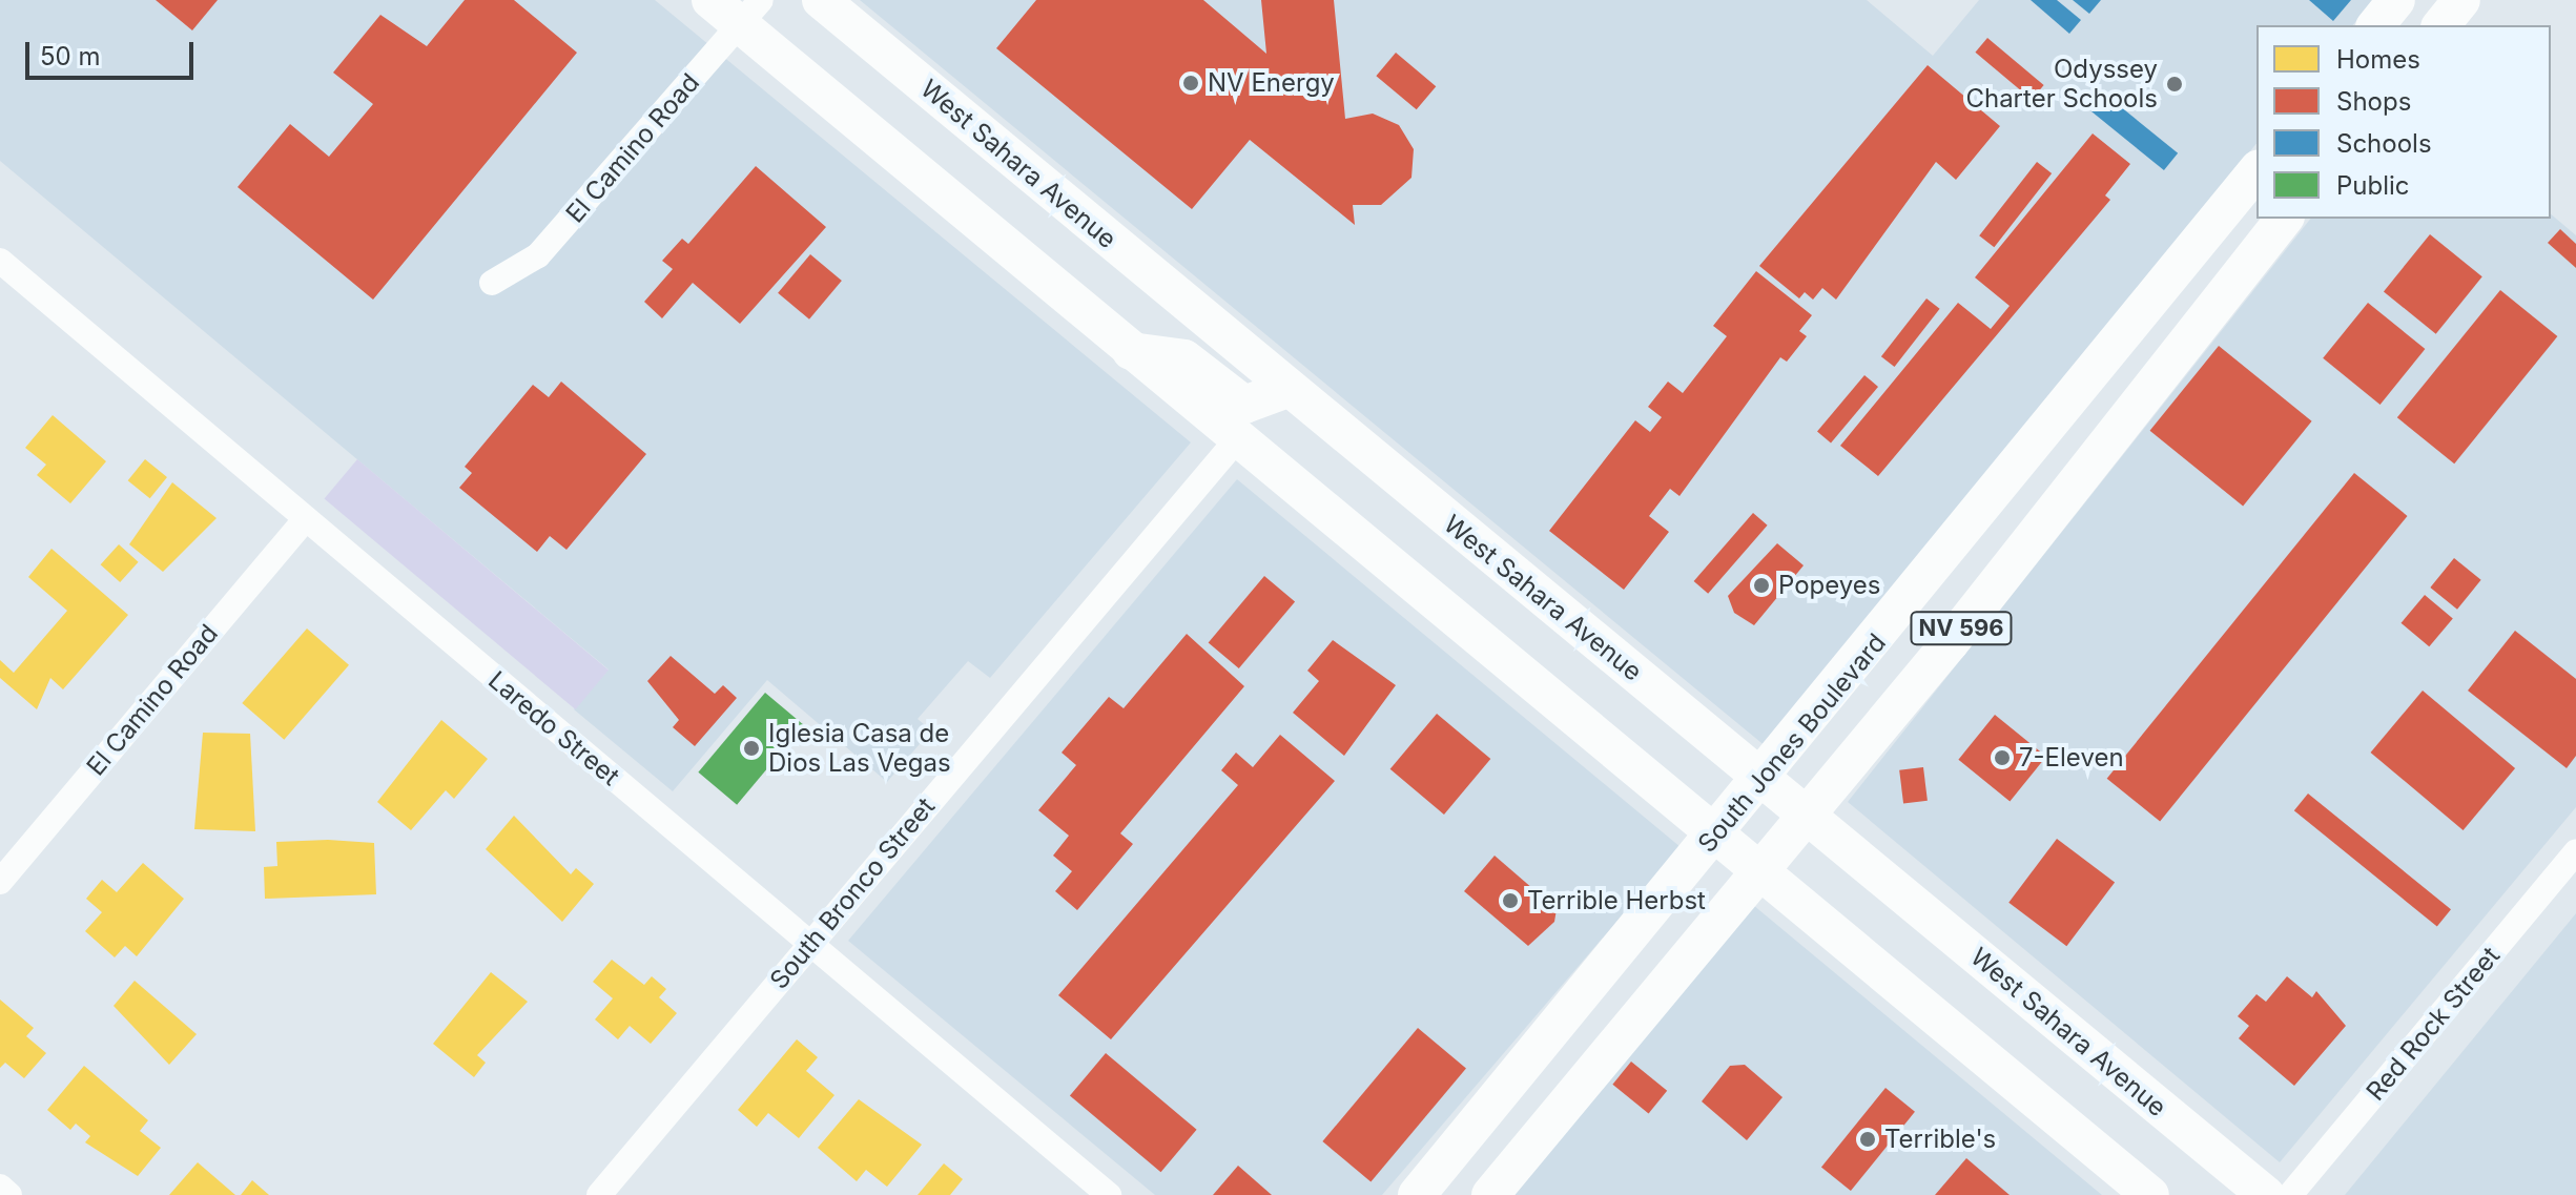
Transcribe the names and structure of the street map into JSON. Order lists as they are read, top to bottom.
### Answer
{
  "streets": {
    "main road": ["West Sahara Avenue", "NV 596", "South Jones Boulevard"],
    "street": [
      "El Camino Road",
      "Laredo Street",
      "South Bronco Street",
      "Red Rock Street"
    ]
  },
  "crossings": [
    ["El Camino Road", "Laredo Street"],
    ["West Sahara Avenue", "NV 596"],
    ["West Sahara Avenue", "South Jones Boulevard"],
    ["Laredo Street", "South Bronco Street"]
  ],
  "places": [
    "NV Energy",
    "Odyssey Charter Schools",
    "Popeyes",
    "Iglesia Casa de Dios Las Vegas",
    "7-Eleven",
    "Terrible Herbst",
    "Terrible's"
  ],
  "legend": [
    "Homes",
    "Shops",
    "Schools",
    "Public"
  ],
  "scale_bar": "50 m"
}
